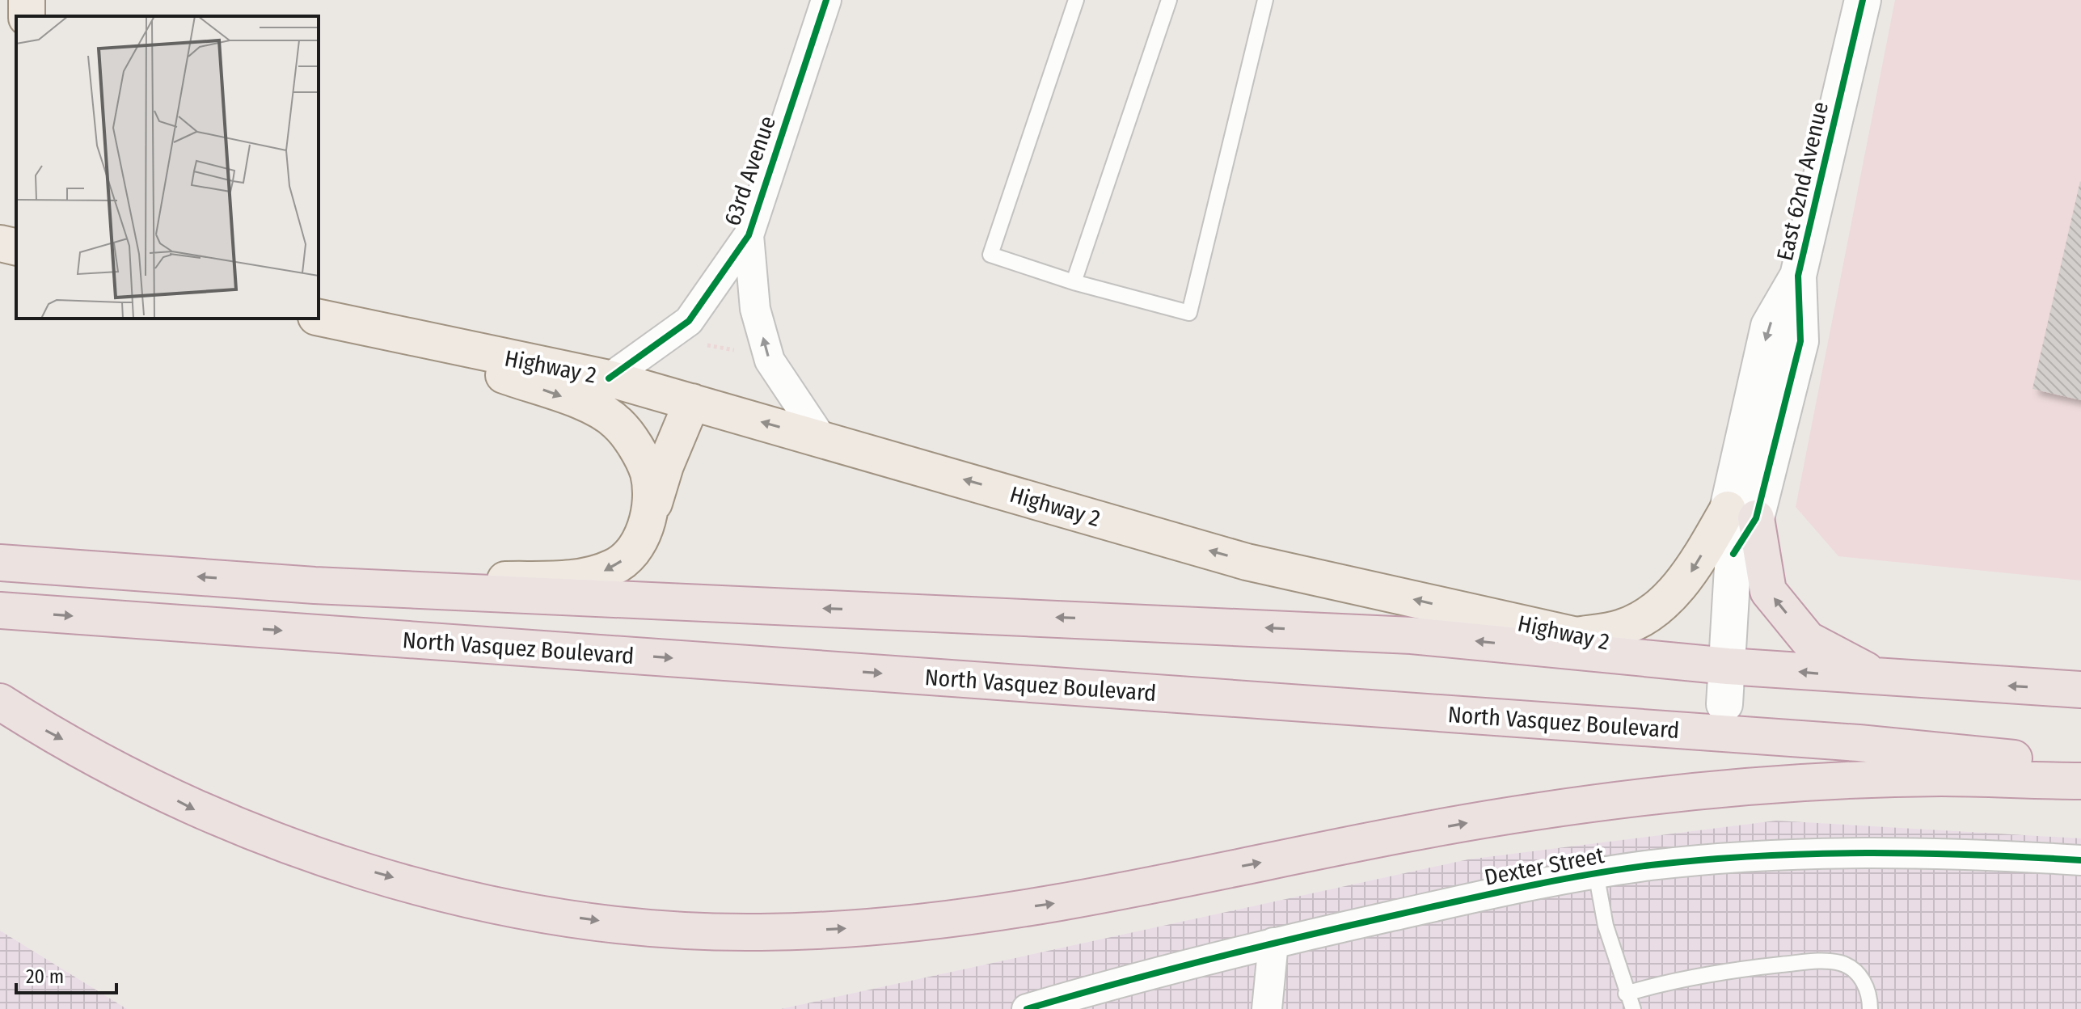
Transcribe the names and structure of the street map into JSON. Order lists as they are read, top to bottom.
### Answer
{
  "streets": {
    "highway": ["North Vasquez Boulevard"],
    "main road": ["Highway 2"],
    "street": ["63rd Avenue", "East 62nd Avenue", "Dexter Street"]
  },
  "crossings": [
    ["63rd Avenue", "Highway 2"],
    ["East 62nd Avenue", "Highway 2"]
  ],
  "scale_bar": "20 m"
}
